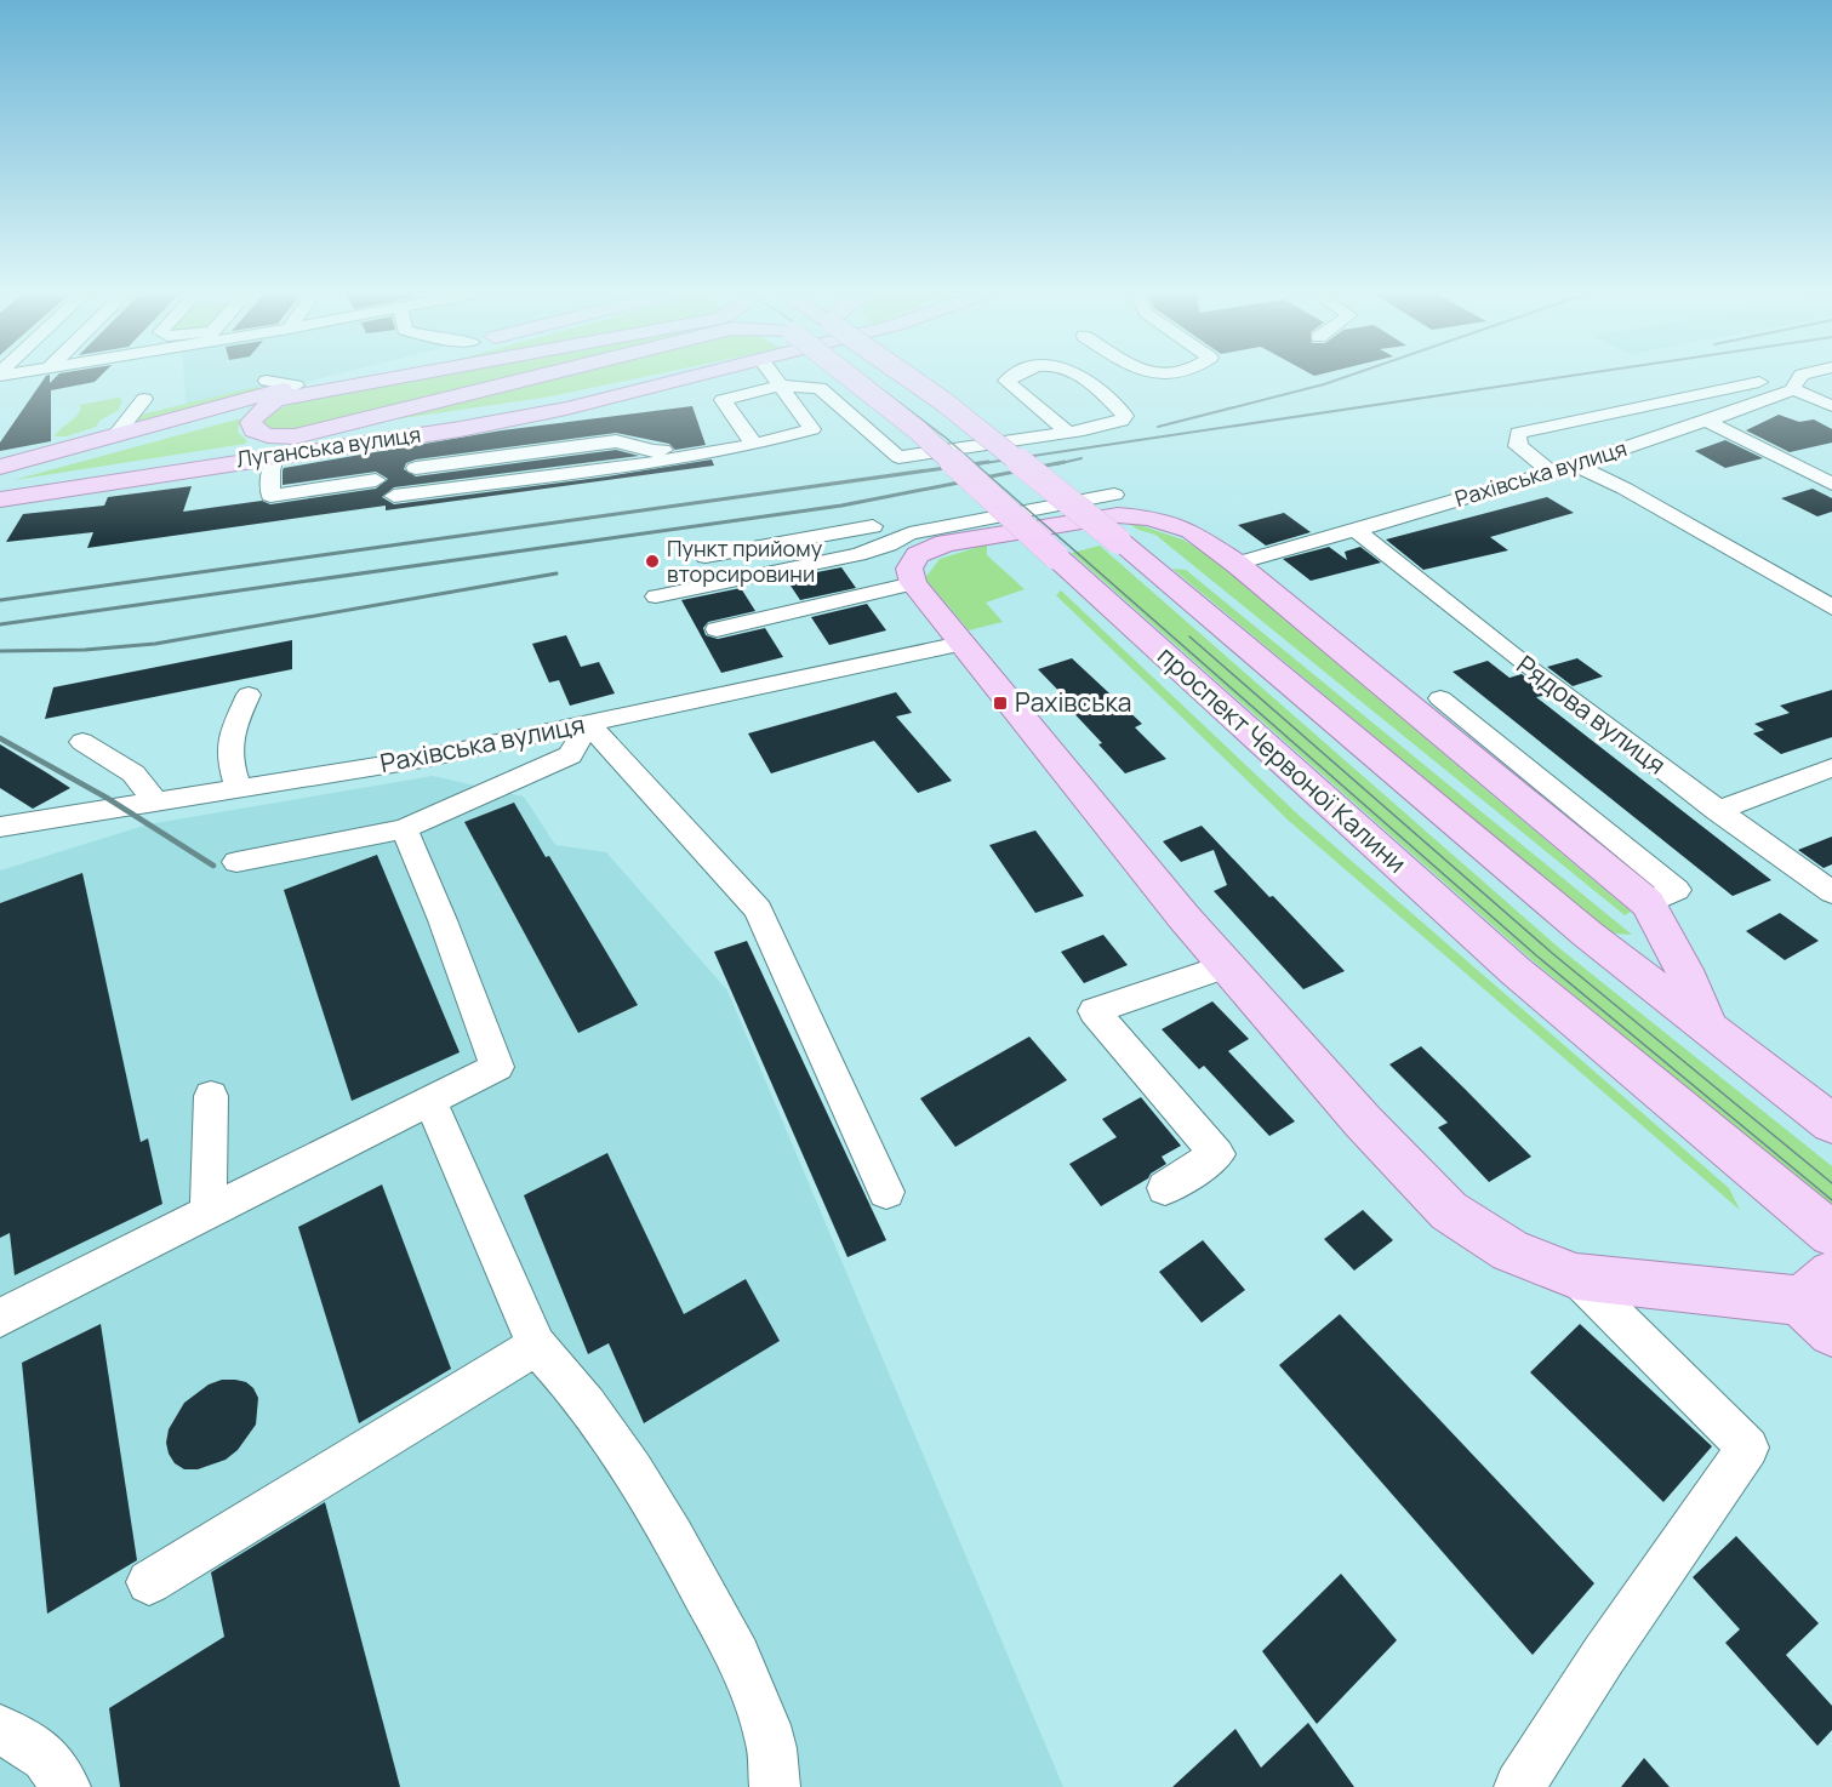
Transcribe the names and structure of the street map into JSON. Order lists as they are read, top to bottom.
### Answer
{
  "streets": {
    "main road": ["Луганська вулиця", "проспект Червоної Калини"],
    "street": ["Рахівська вулиця", "Рядова вулиця"]
  },
  "crossings": [
    ["Рахівська вулиця", "Рядова вулиця"]
  ],
  "places": {
    "other": ["Пункт прийому вторсировини"],
    "transit": ["Рахівська"]
  }
}
